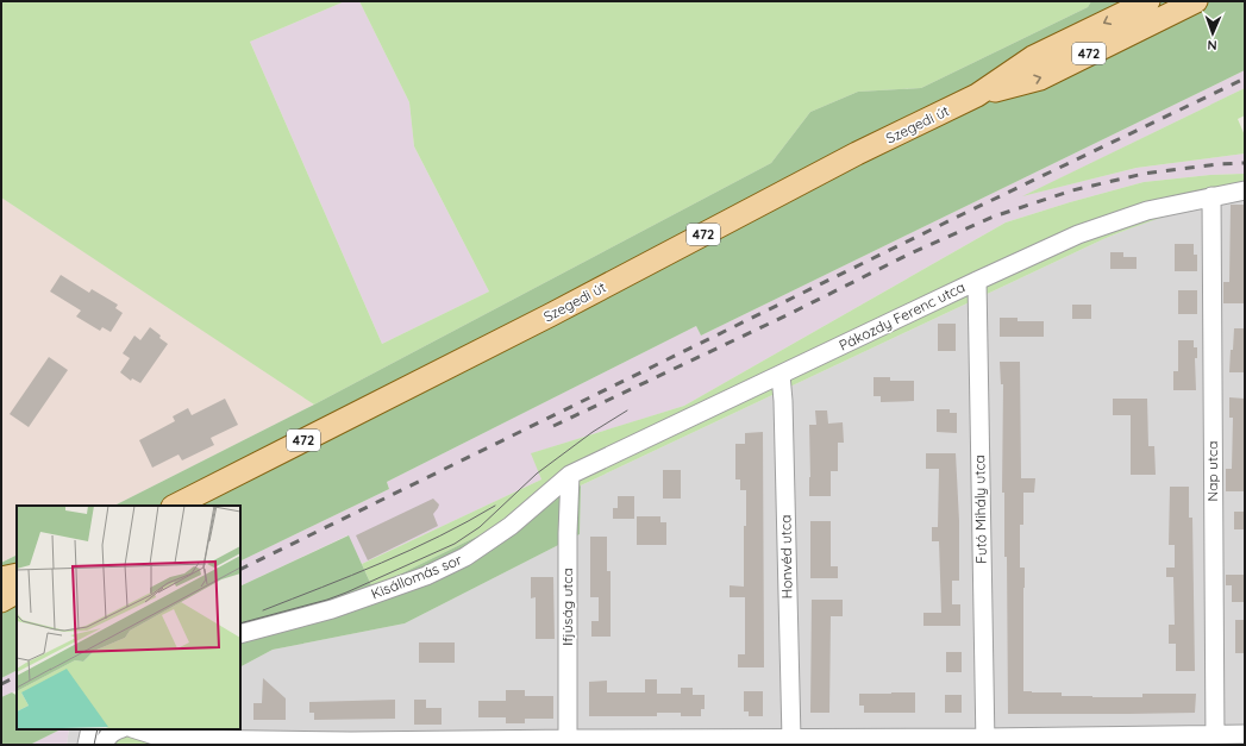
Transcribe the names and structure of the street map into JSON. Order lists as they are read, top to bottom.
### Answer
{
  "streets": {
    "main road": ["472", "Szegedi út"],
    "street": [
      "Pákozdy Ferenc utca",
      "Nap utca",
      "Futó Mihály utca",
      "Honvéd utca",
      "Kisállomás sor",
      "Ifjúság utca"
    ]
  },
  "crossings": [
    ["Pákozdy Ferenc utca", "Nap utca"],
    ["Pákozdy Ferenc utca", "Futó Mihály utca"],
    ["Pákozdy Ferenc utca", "Honvéd utca"],
    ["Pákozdy Ferenc utca", "Kisállomás sor"],
    ["Pákozdy Ferenc utca", "Ifjúság utca"],
    ["Kisállomás sor", "Ifjúság utca"]
  ],
  "north": "bottom"
}
